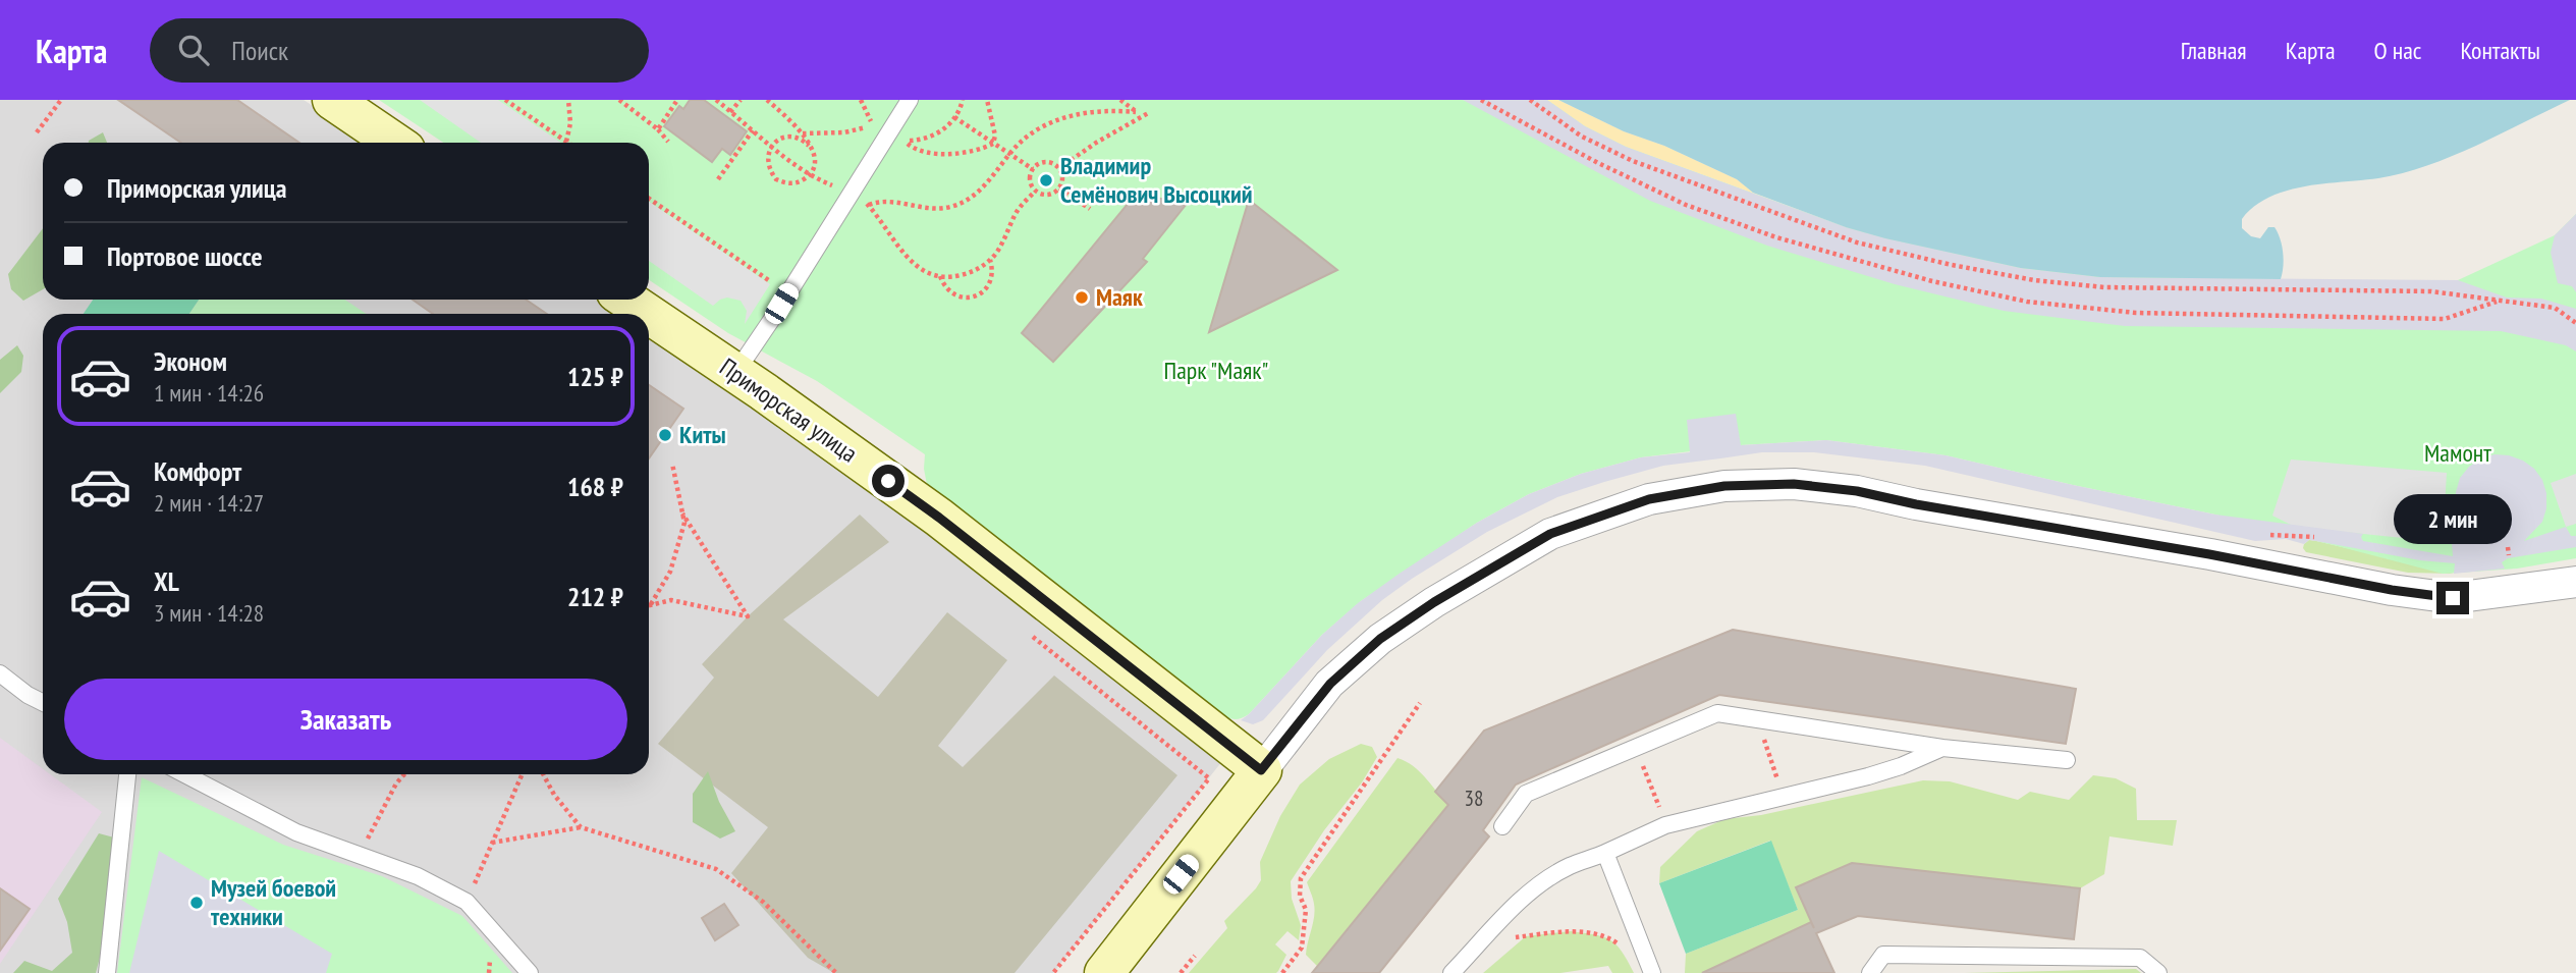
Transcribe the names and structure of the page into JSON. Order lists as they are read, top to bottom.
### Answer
{
  "streets": {
    "street": ["Приморская улица"]
  },
  "parks": ["Парк \"Маяк\"", "Мамонт"],
  "places": [
    "Владимир Семёнович Высоцкий",
    "Маяк",
    "Киты",
    "Музей боевой техники"
  ],
  "house_numbers": ["38"],
  "page": {
    "header": "Карта",
    "search": "Поиск",
    "nav": [
      "Главная",
      "Карта",
      "О нас",
      "Контакты"
    ],
    "banner": ["Приморская улица", "Портовое шоссе"],
    "list": [
      {
        "name": "Эконом",
        "note": "1 мин · 14:26",
        "value": "125 ₽"
      },
      {
        "name": "Комфорт",
        "note": "2 мин · 14:27",
        "value": "168 ₽"
      },
      {
        "name": "XL",
        "note": "3 мин · 14:28",
        "value": "212 ₽"
      }
    ],
    "bubble": "2 мин",
    "buttons": "Заказать"
  }
}
